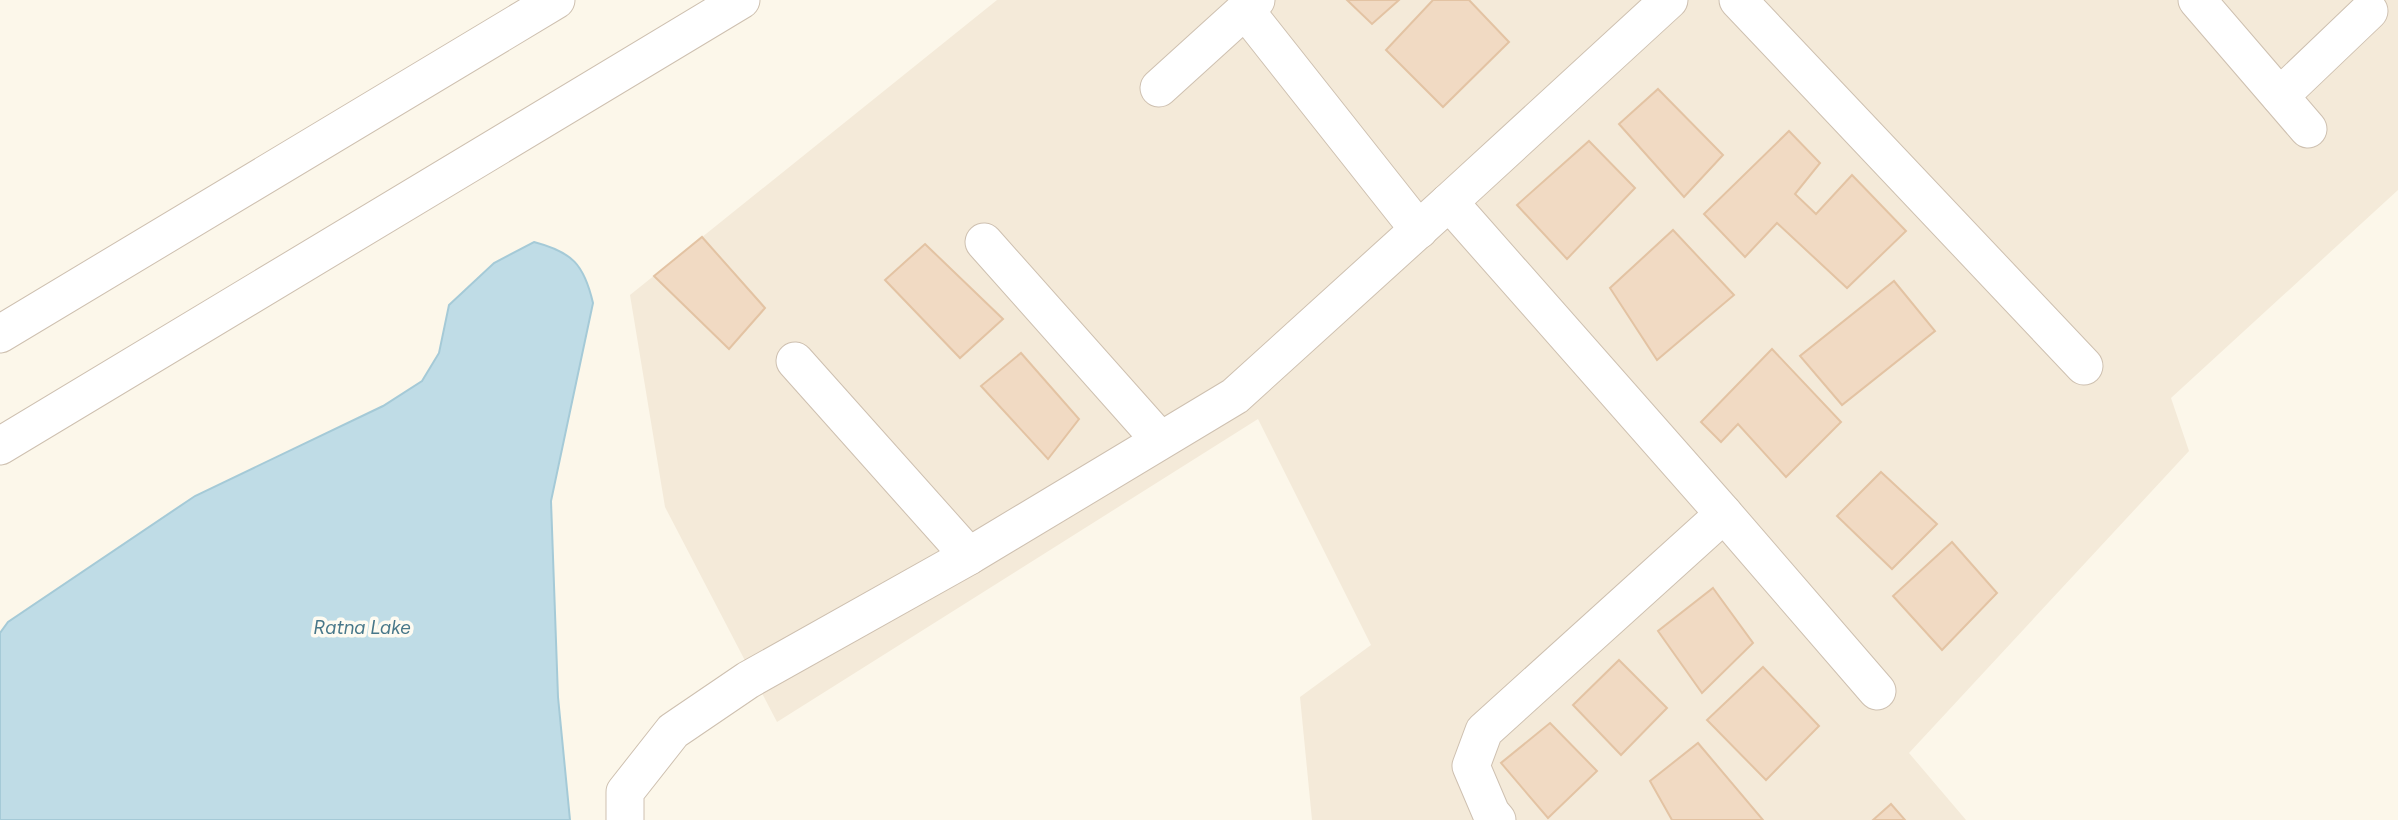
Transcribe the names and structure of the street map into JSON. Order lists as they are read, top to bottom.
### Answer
{
  "water": ["Ratna Lake"]
}
